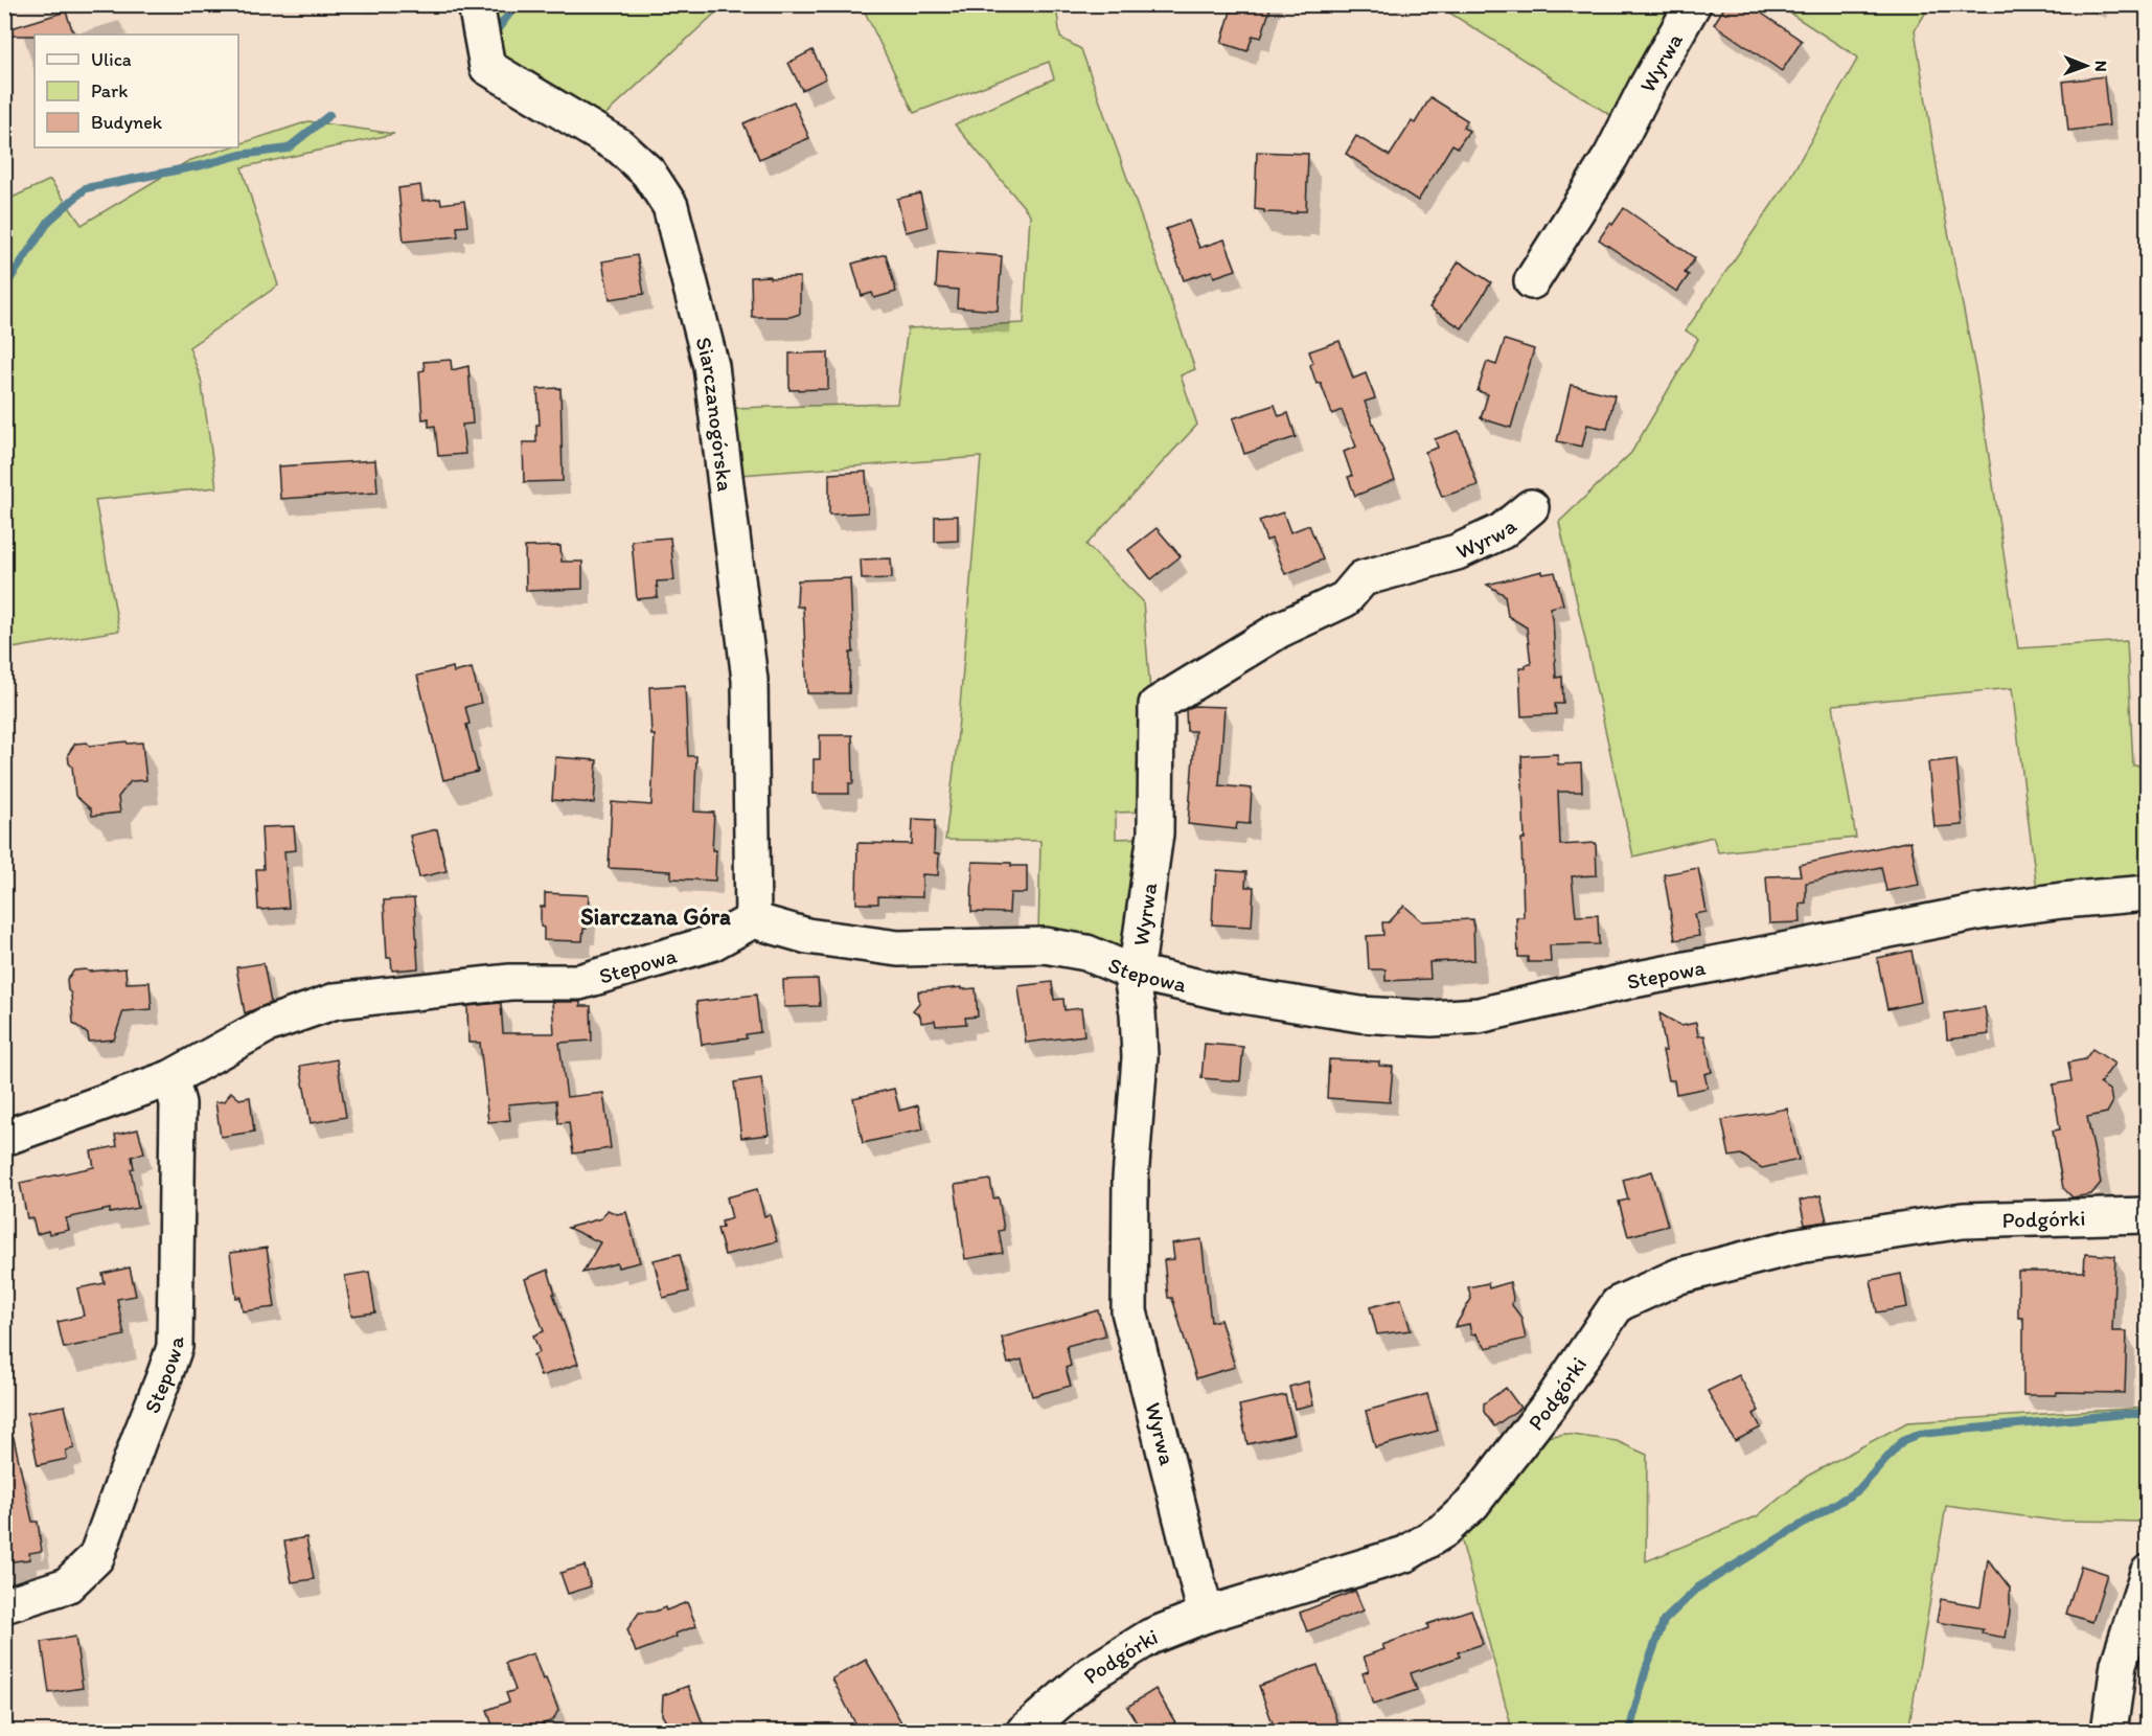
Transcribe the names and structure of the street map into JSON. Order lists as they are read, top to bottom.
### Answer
{
  "streets": {
    "street": [
      "Wyrwa",
      "Siarczanogórska",
      "Stepowa",
      "Podgórki"
    ]
  },
  "crossings": [
    ["Wyrwa", "Stepowa"],
    ["Wyrwa", "Podgórki"],
    ["Siarczanogórska", "Stepowa"]
  ],
  "districts": ["Siarczana Góra"],
  "legend": ["Ulica", "Park", "Budynek"],
  "north": "right"
}
